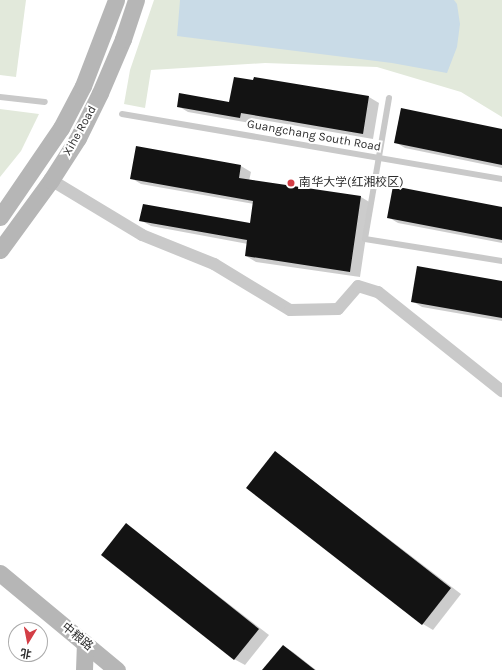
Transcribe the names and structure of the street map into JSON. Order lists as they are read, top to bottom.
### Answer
{
  "streets": {
    "main road": ["Xihe Road", "中粮路"],
    "lane": ["Guangchang South Road"]
  },
  "places": ["南华大学(红湘校区)"],
  "north": "bottom"
}
